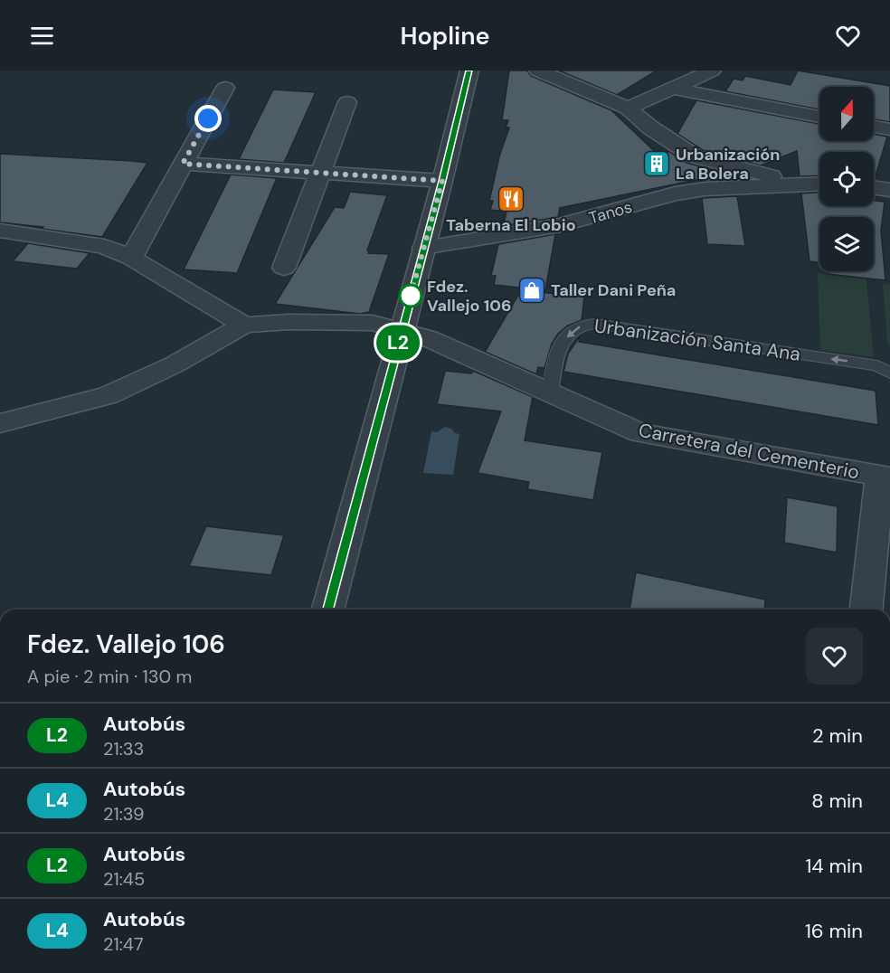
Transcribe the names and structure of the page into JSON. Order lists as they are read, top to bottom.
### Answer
{
  "streets": {
    "street": ["Tanos", "Carretera del Cementerio"],
    "lane": ["Urbanización Santa Ana"]
  },
  "crossings": [
    ["Urbanización Santa Ana", "Carretera del Cementerio"]
  ],
  "one_way": ["Urbanización Santa Ana"],
  "places": {
    "building": ["Urbanización La Bolera"],
    "restaurant": ["Taberna El Lobio"],
    "shop": ["Taller Dani Peña"],
    "other": ["Fdez. Vallejo 106"]
  },
  "lines": ["bus line L2"],
  "north": "top",
  "page": {
    "header": "Hopline",
    "on_map": "L2",
    "heading": ["Fdez. Vallejo 106", "A pie · 2 min · 130 m"],
    "list": [
      {
        "mark": "L2",
        "name": "Autobús",
        "note": "21:33",
        "value": "2 min"
      },
      {
        "mark": "L4",
        "name": "Autobús",
        "note": "21:39",
        "value": "8 min"
      },
      {
        "mark": "L2",
        "name": "Autobús",
        "note": "21:45",
        "value": "14 min"
      },
      {
        "mark": "L4",
        "name": "Autobús",
        "note": "21:47",
        "value": "16 min"
      }
    ]
  }
}
